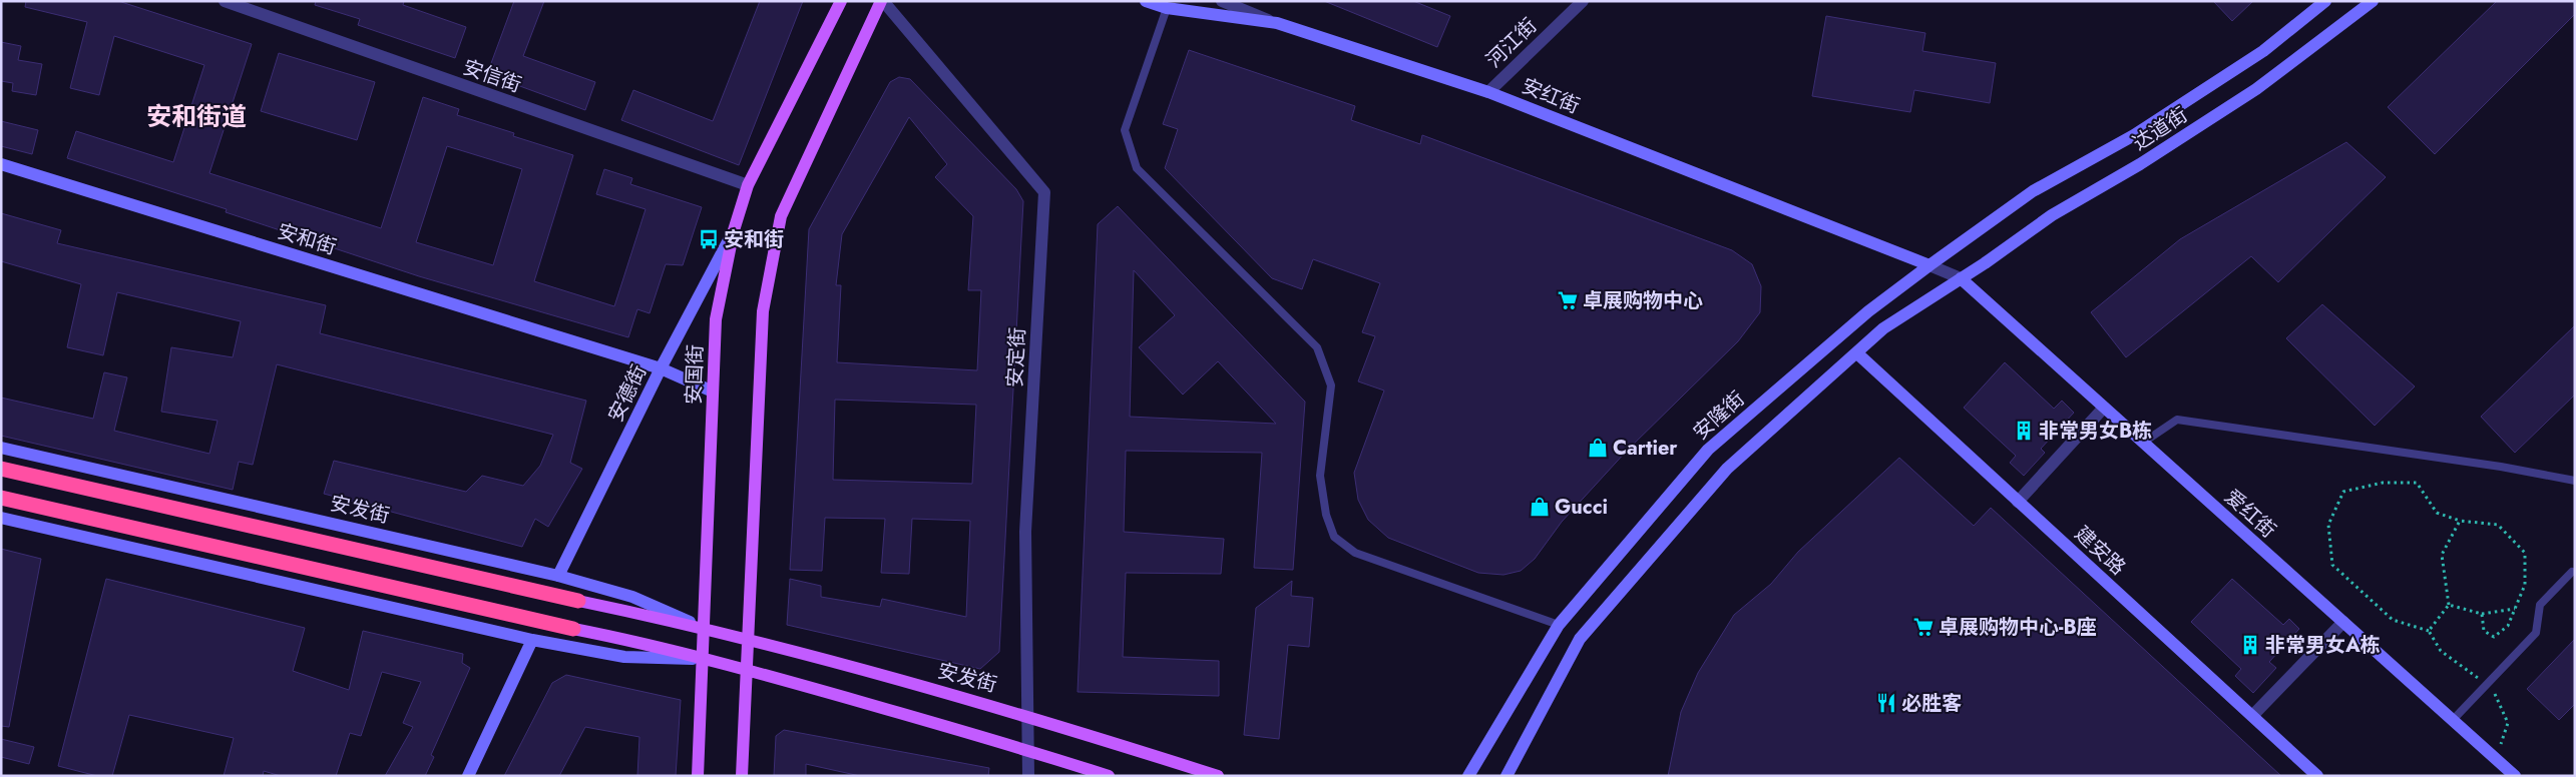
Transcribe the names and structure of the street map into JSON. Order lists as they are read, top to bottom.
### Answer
{
  "streets": {
    "highway": ["安发街"],
    "main road": [
      "安红街",
      "达道街",
      "安和街",
      "安国街",
      "安德街",
      "安隆街",
      "爱红街",
      "建安路"
    ],
    "street": ["河江街", "安信街", "安定街"]
  },
  "crossings": [
    ["河江街", "安红街"],
    ["安信街", "安国街"],
    ["安红街", "达道街"],
    ["安红街", "安隆街"],
    ["达道街", "安隆街"],
    ["达道街", "爱红街"],
    ["安和街", "安国街"],
    ["安和街", "安德街"],
    ["安定街", "安发街"],
    ["安国街", "安德街"],
    ["安国街", "安发街"],
    ["安德街", "安发街"]
  ],
  "districts": ["安和街道"],
  "places": {
    "bus stop": ["安和街"],
    "supermarket": ["卓展购物中心", "卓展购物中心-B座"],
    "building": ["非常男女B栋", "非常男女A栋"],
    "shop": ["Cartier", "Gucci"],
    "restaurant": ["必胜客"]
  }
}
